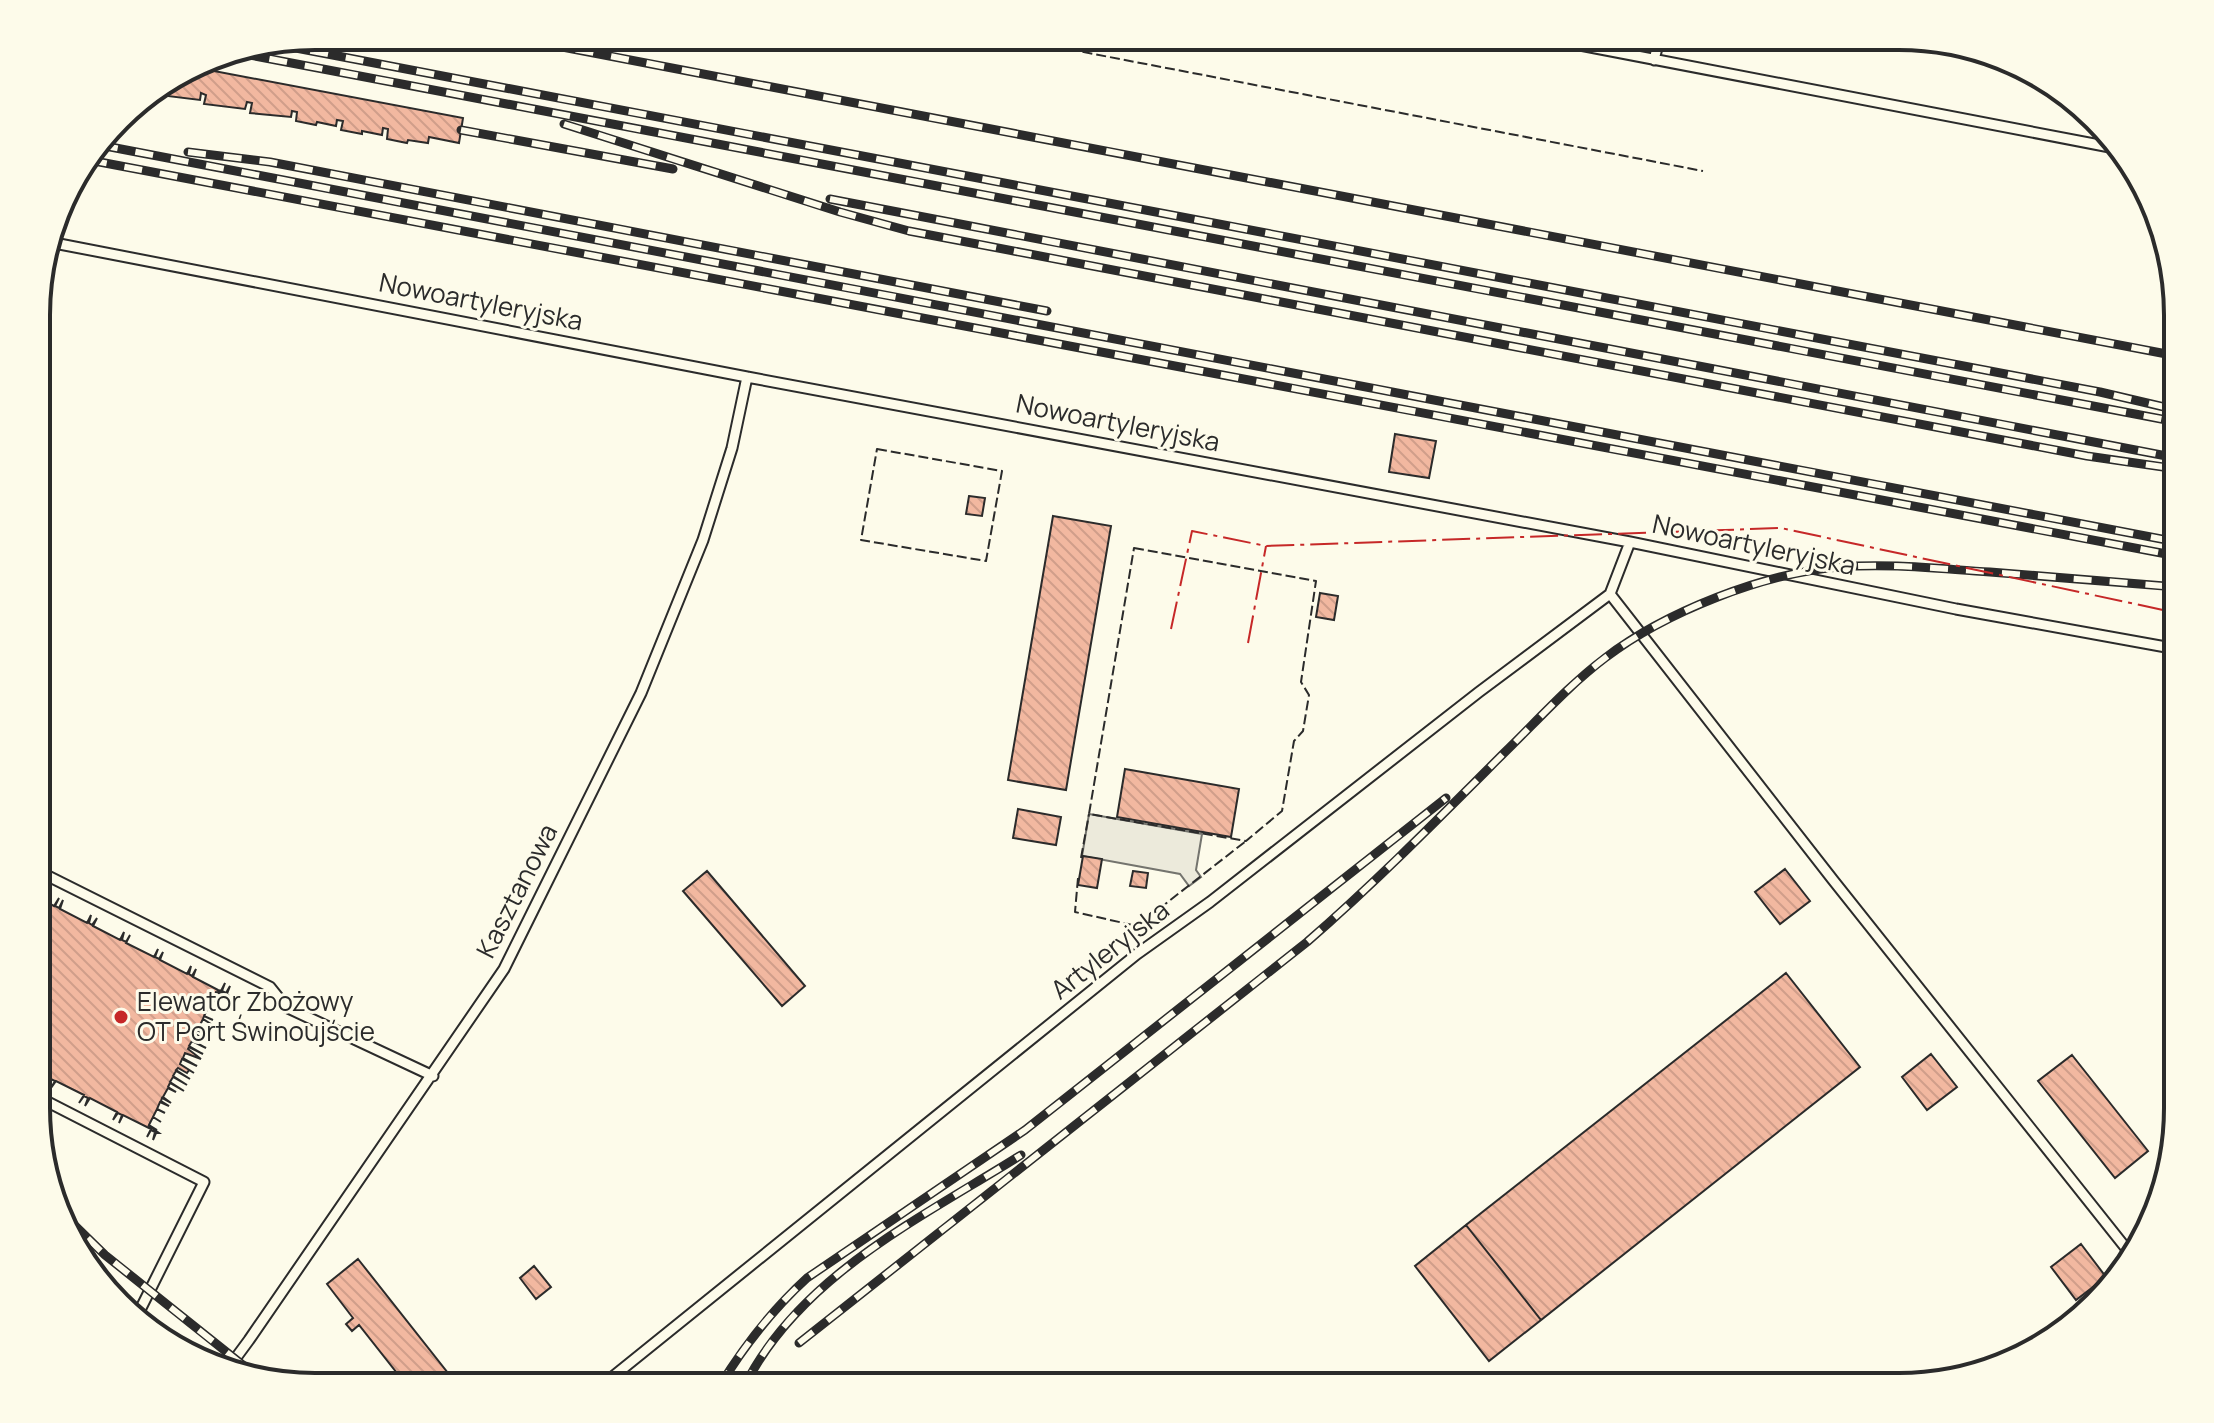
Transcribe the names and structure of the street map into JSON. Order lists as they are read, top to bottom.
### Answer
{
  "streets": {
    "lane": ["Nowoartyleryjska", "Kasztanowa", "Artyleryjska"]
  },
  "crossings": [
    ["Nowoartyleryjska", "Kasztanowa"]
  ],
  "places": ["Elewator Zbożowy OT Port Świnoujście"]
}
